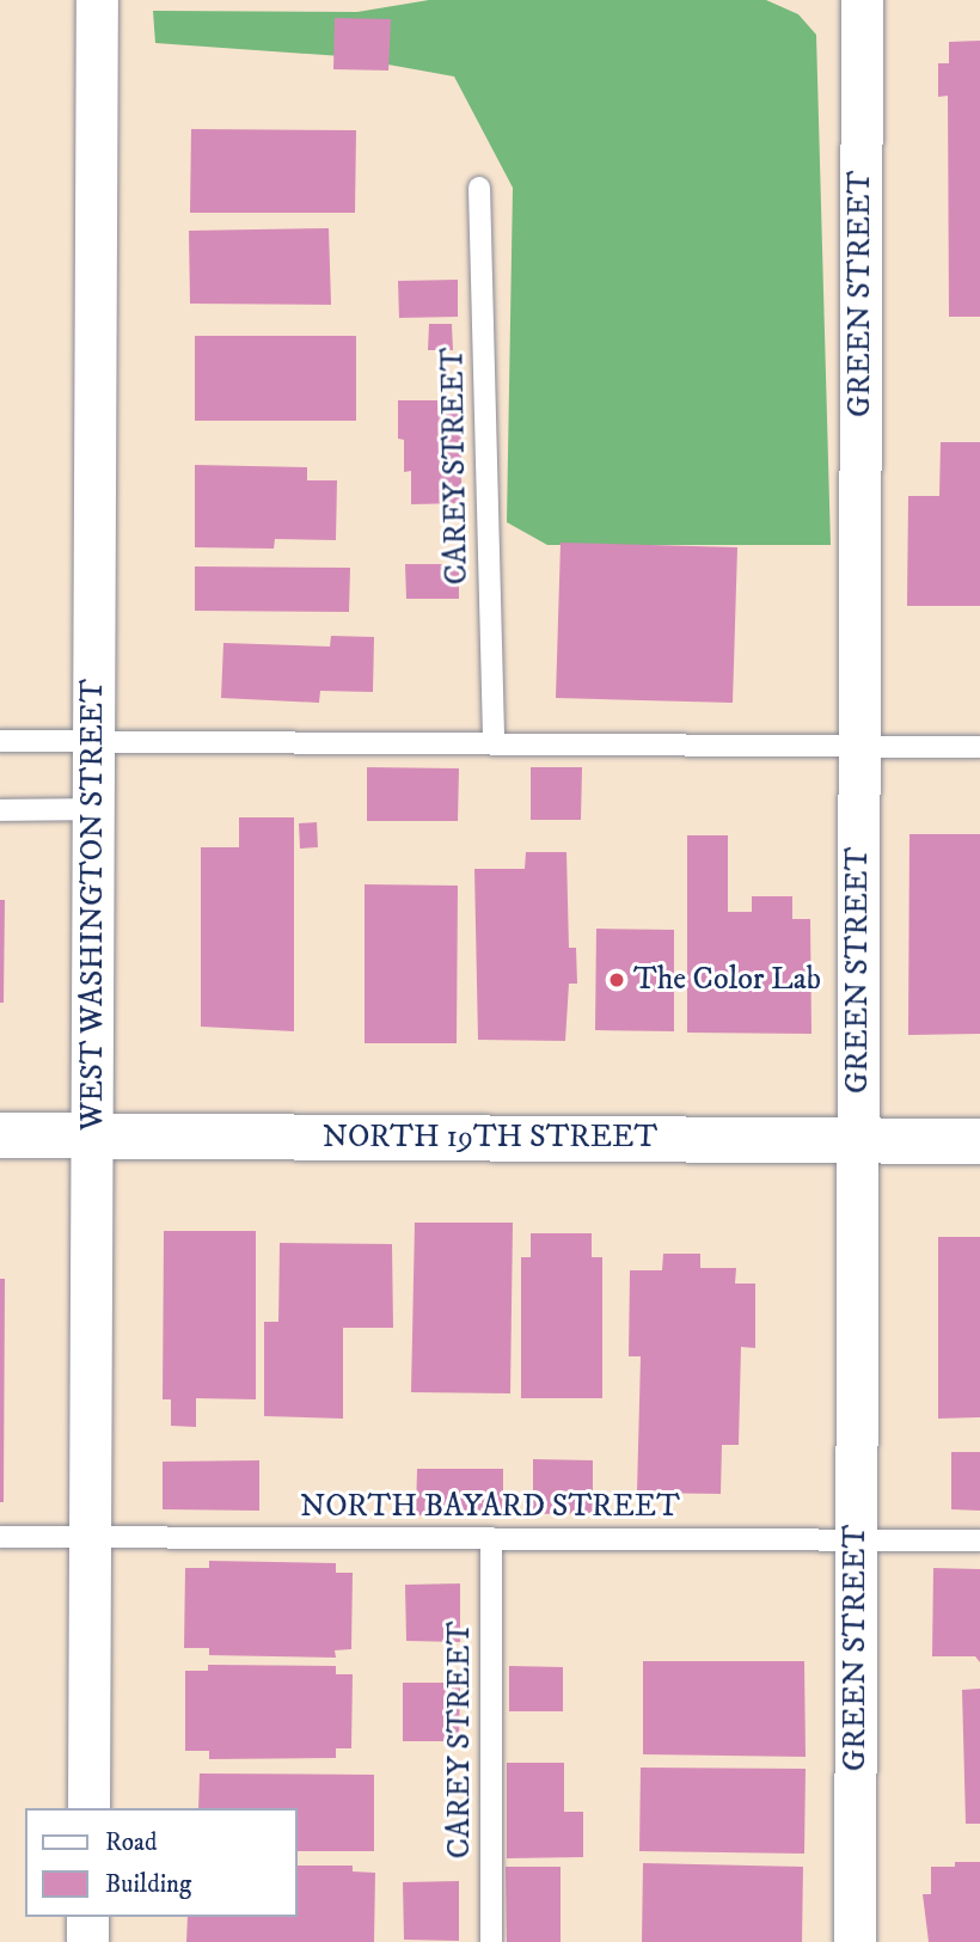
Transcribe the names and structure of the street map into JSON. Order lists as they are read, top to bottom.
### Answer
{
  "streets": {
    "street": ["GREEN STREET", "WEST WASHINGTON STREET", "NORTH 19TH STREET"],
    "lane": ["CAREY STREET", "NORTH BAYARD STREET"]
  },
  "crossings": [
    ["GREEN STREET", "NORTH 19TH STREET"],
    ["GREEN STREET", "NORTH BAYARD STREET"],
    ["CAREY STREET", "NORTH BAYARD STREET"],
    ["WEST WASHINGTON STREET", "NORTH 19TH STREET"],
    ["WEST WASHINGTON STREET", "NORTH BAYARD STREET"]
  ],
  "places": ["The Color Lab"],
  "legend": ["Road", "Building"]
}
